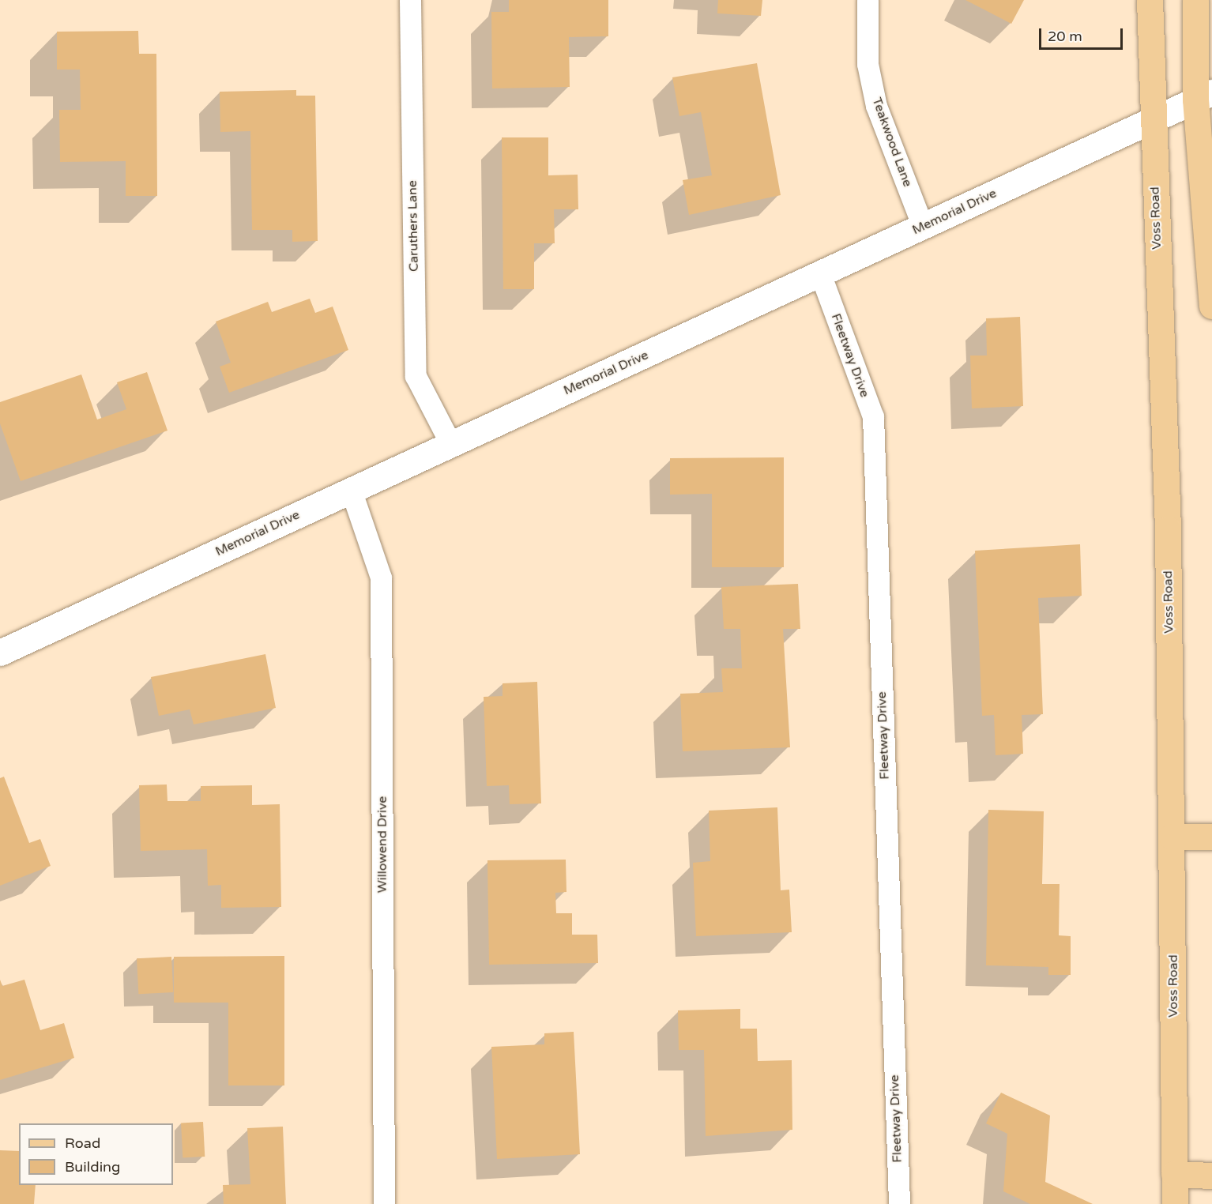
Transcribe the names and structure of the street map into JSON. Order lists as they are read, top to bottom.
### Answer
{
  "streets": {
    "main road": ["Voss Road"],
    "street": [
      "Teakwood Lane",
      "Memorial Drive",
      "Caruthers Lane",
      "Fleetway Drive",
      "Willowend Drive"
    ]
  },
  "crossings": [
    ["Teakwood Lane", "Memorial Drive"],
    ["Memorial Drive", "Voss Road"],
    ["Memorial Drive", "Caruthers Lane"],
    ["Memorial Drive", "Fleetway Drive"],
    ["Memorial Drive", "Willowend Drive"]
  ],
  "legend": ["Road", "Building"],
  "scale_bar": "20 m"
}
